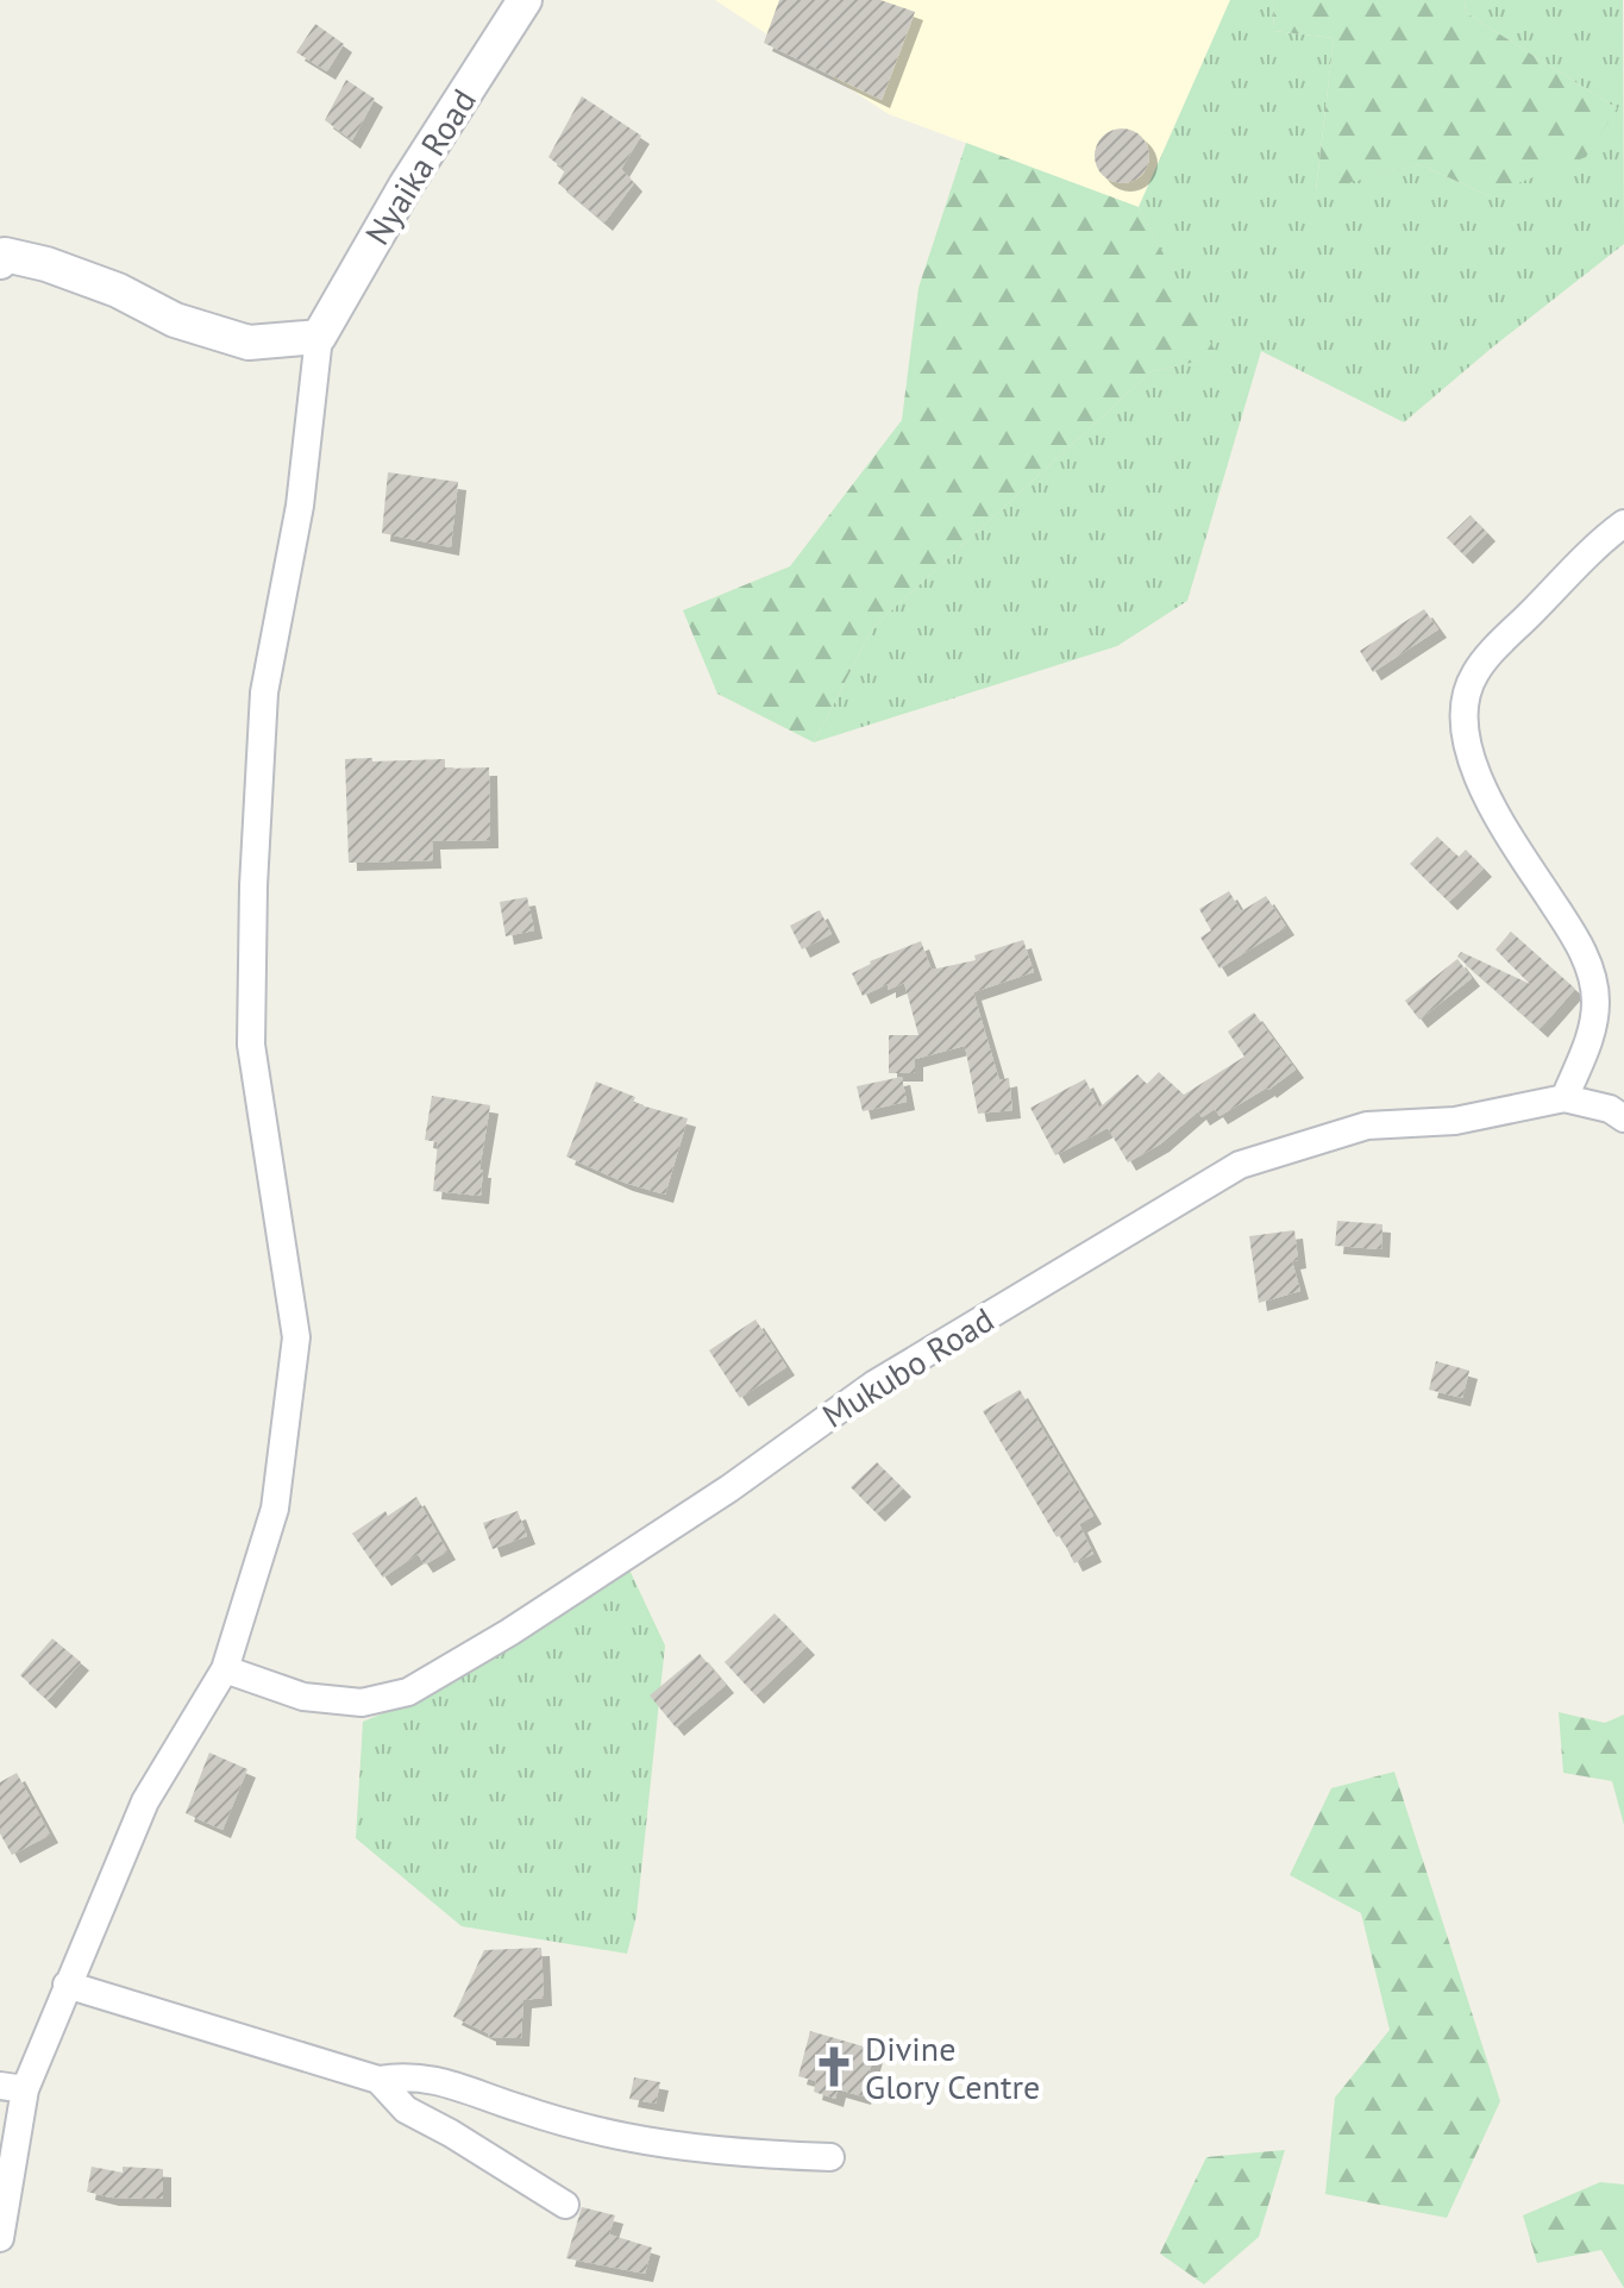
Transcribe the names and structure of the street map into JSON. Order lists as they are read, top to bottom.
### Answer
{
  "streets": {
    "street": ["Nyaika Road", "Mukubo Road"]
  },
  "places": {
    "church": ["Divine Glory Centre"]
  }
}
